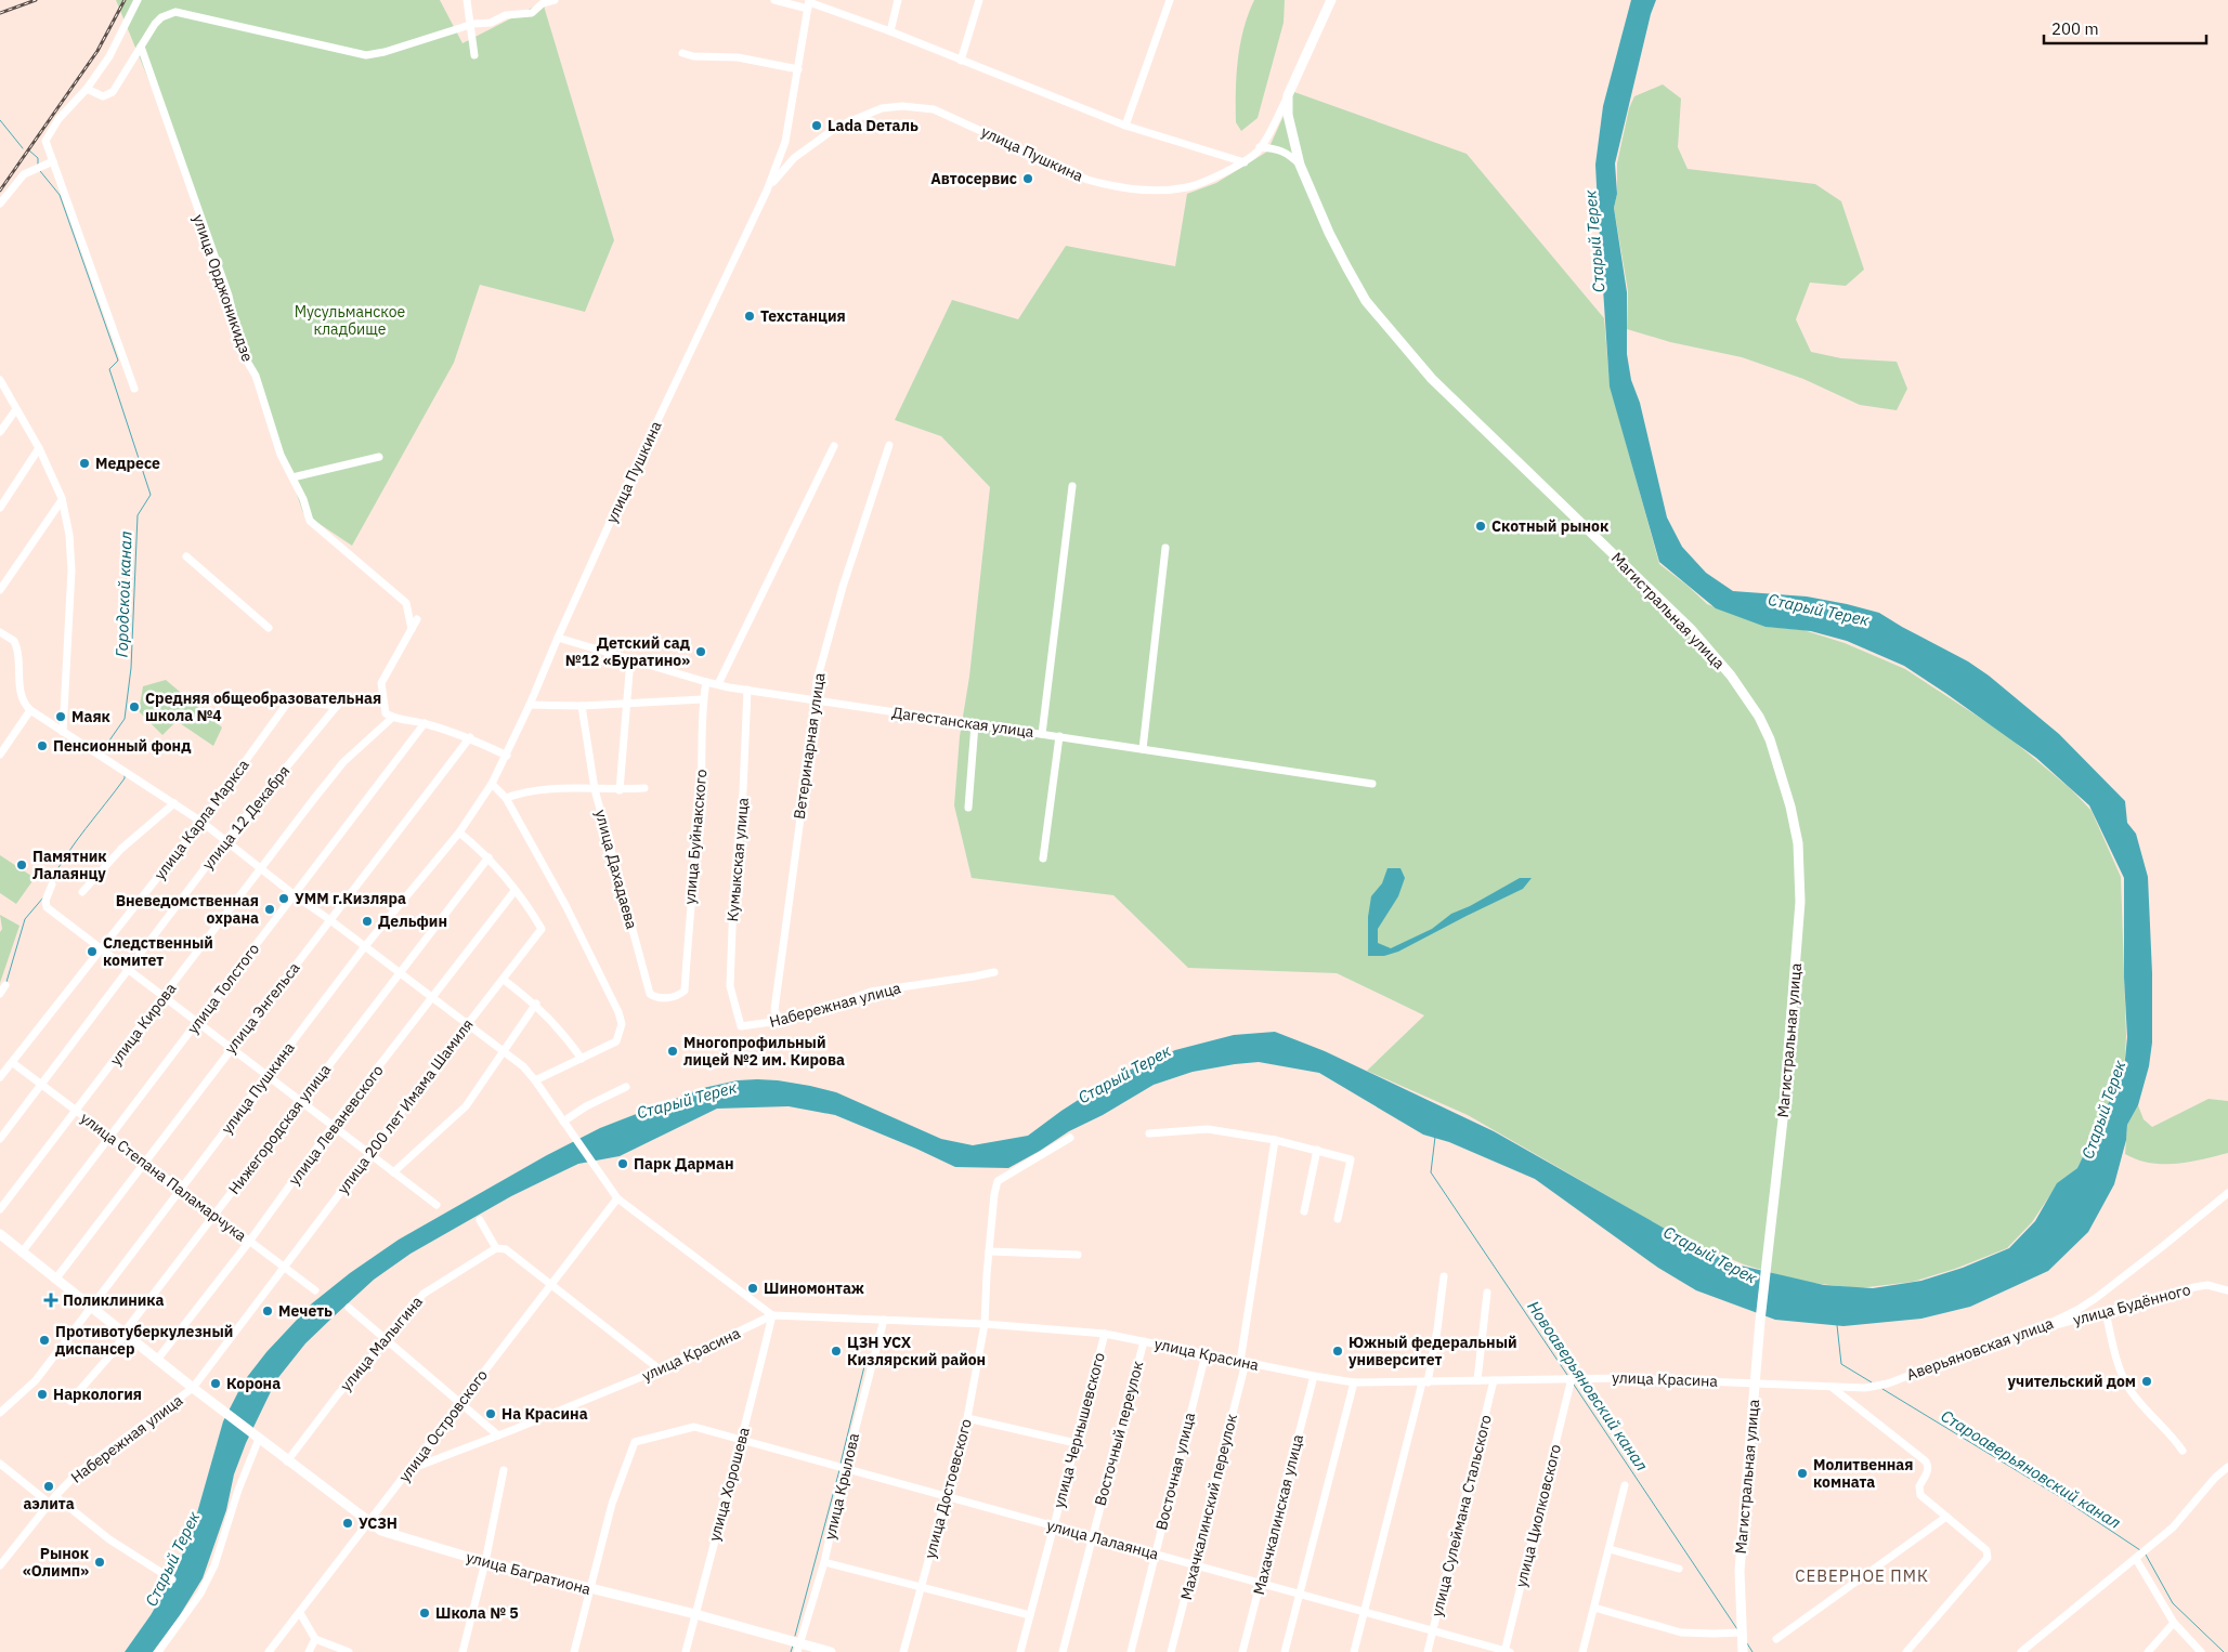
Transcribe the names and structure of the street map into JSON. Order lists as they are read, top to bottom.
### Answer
{
  "streets": {
    "main road": ["Магистральная улица", "улица Багратиона"],
    "street": [
      "улица Пушкина",
      "улица Орджоникидзе",
      "Дагестанская улица",
      "Ветеринарная улица",
      "улица 12 Декабря",
      "улица Карла Маркса",
      "улица Буйнакского",
      "Кумыкская улица",
      "улица Дахадаева",
      "улица Толстого",
      "Набережная улица",
      "улица Энгельса",
      "улица Кирова",
      "улица 200 лет Имама Шамиля",
      "улица Леваневского",
      "Нижегородская улица",
      "улица Степана Паламарчука",
      "улица Будённого",
      "улица Малыгина",
      "Аверьяновская улица",
      "улица Красина",
      "улица Островского",
      "улица Чернышевского",
      "Восточный переулок",
      "Восточная улица",
      "улица Хорошева",
      "улица Крылова",
      "улица Достоевского",
      "Махачкалинский переулок",
      "Махачкалинская улица",
      "улица Сулеймана Стальского",
      "улица Циолковского",
      "улица Лалаянца"
    ]
  },
  "crossings": [
    ["улица Пушкина", "Магистральная улица"],
    ["улица Пушкина", "Дагестанская улица"],
    ["улица Пушкина", "улица 200 лет Имама Шамиля"],
    ["улица Пушкина", "улица Степана Паламарчука"],
    ["Магистральная улица", "Аверьяновская улица"],
    ["Магистральная улица", "улица Красина"],
    ["Дагестанская улица", "Ветеринарная улица"],
    ["Дагестанская улица", "улица Буйнакского"],
    ["Дагестанская улица", "Кумыкская улица"],
    ["Ветеринарная улица", "Набережная улица"],
    ["улица 12 Декабря", "улица Карла Маркса"],
    ["улица 12 Декабря", "улица Степана Паламарчука"],
    ["улица Карла Маркса", "улица Степана Паламарчука"],
    ["улица Буйнакского", "улица Дахадаева"],
    ["Кумыкская улица", "Набережная улица"],
    ["улица Толстого", "улица Степана Паламарчука"],
    ["Набережная улица", "улица 200 лет Имама Шамиля"],
    ["Набережная улица", "улица Багратиона"],
    ["улица Энгельса", "улица Степана Паламарчука"],
    ["улица Кирова", "улица Степана Паламарчука"],
    ["улица 200 лет Имама Шамиля", "улица Леваневского"],
    ["улица 200 лет Имама Шамиля", "Нижегородская улица"],
    ["улица 200 лет Имама Шамиля", "улица Степана Паламарчука"],
    ["улица 200 лет Имама Шамиля", "улица Багратиона"],
    ["улица Леваневского", "улица Степана Паламарчука"],
    ["Нижегородская улица", "улица Степана Паламарчука"],
    ["улица Будённого", "Аверьяновская улица"],
    ["улица Малыгина", "улица Багратиона"],
    ["Аверьяновская улица", "улица Красина"],
    ["улица Красина", "улица Островского"],
    ["улица Красина", "улица Чернышевского"],
    ["улица Красина", "Восточный переулок"],
    ["улица Красина", "Восточная улица"],
    ["улица Красина", "улица Хорошева"],
    ["улица Красина", "улица Крылова"],
    ["улица Красина", "улица Достоевского"],
    ["улица Красина", "Махачкалинский переулок"],
    ["улица Красина", "Махачкалинская улица"],
    ["улица Красина", "улица Сулеймана Стальского"],
    ["улица Красина", "улица Циолковского"],
    ["улица Островского", "улица Багратиона"],
    ["улица Чернышевского", "улица Лалаянца"],
    ["Восточный переулок", "улица Лалаянца"],
    ["Восточная улица", "улица Лалаянца"],
    ["улица Хорошева", "улица Лалаянца"],
    ["улица Хорошева", "улица Багратиона"],
    ["улица Крылова", "улица Лалаянца"],
    ["улица Крылова", "улица Багратиона"],
    ["улица Достоевского", "улица Лалаянца"],
    ["Махачкалинский переулок", "улица Лалаянца"],
    ["Махачкалинская улица", "улица Лалаянца"],
    ["улица Сулеймана Стальского", "улица Лалаянца"],
    ["улица Циолковского", "улица Лалаянца"],
    ["улица Лалаянца", "улица Багратиона"]
  ],
  "districts": ["СЕВЕРНОЕ ПМК"],
  "water": [
    "Старый Терек",
    "Городской канал",
    "Новоаверьяновский канал",
    "Староаверьяновский канал"
  ],
  "parks": ["Мусульманское кладбище"],
  "places": {
    "other": [
      "Lada Dеталь",
      "Автосервис",
      "Техстанция",
      "Медресе",
      "Скотный рынок",
      "Детский сад №12 «Буратино»",
      "Средняя общеобразовательная школа №4",
      "Маяк",
      "Пенсионный фонд",
      "Памятник Лалаянцу",
      "УММ г.Кизляра",
      "Вневедомственная охрана",
      "Дельфин",
      "Следственный комитет",
      "Многопрофильный лицей №2 им. Кирова",
      "Парк Дарман",
      "Шиномонтаж",
      "Мечеть",
      "Противотуберкулезный диспансер",
      "ЦЗН УСХ Кизлярский район",
      "Южный федеральный университет",
      "учительский дом",
      "Корона",
      "Наркология",
      "На Красина",
      "Молитвенная комната",
      "аэлита",
      "УСЗН",
      "Рынок «Олимп»",
      "Школа № 5"
    ],
    "health": ["Поликлиника"]
  },
  "scale_bar": "200 m"
}
